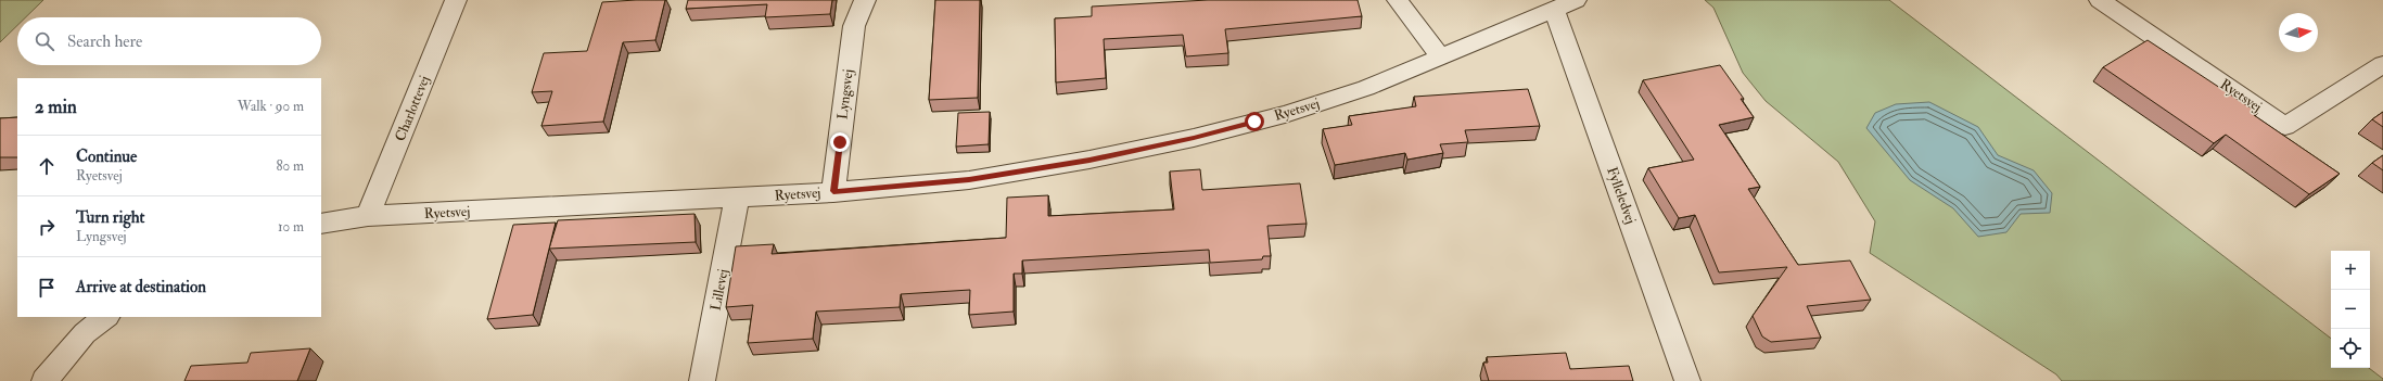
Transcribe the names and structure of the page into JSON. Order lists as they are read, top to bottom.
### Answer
{
  "streets": {
    "street": [
      "Lyngsvej",
      "Ryetsvej",
      "Charlottevej",
      "Fylleledvej",
      "Lillevej"
    ]
  },
  "crossings": [
    ["Lyngsvej", "Ryetsvej"],
    ["Ryetsvej", "Charlottevej"],
    ["Ryetsvej", "Fylleledvej"],
    ["Ryetsvej", "Lillevej"]
  ],
  "north": "right",
  "page": {
    "search": "Search here",
    "heading": ["2 min", "Walk · 90 m"],
    "list": [
      ["Continue", "Ryetsvej", "80 m"],
      ["Turn right", "Lyngsvej", "10 m"],
      "Arrive at destination"
    ],
    "map_buttons": ["+", "−"]
  }
}
